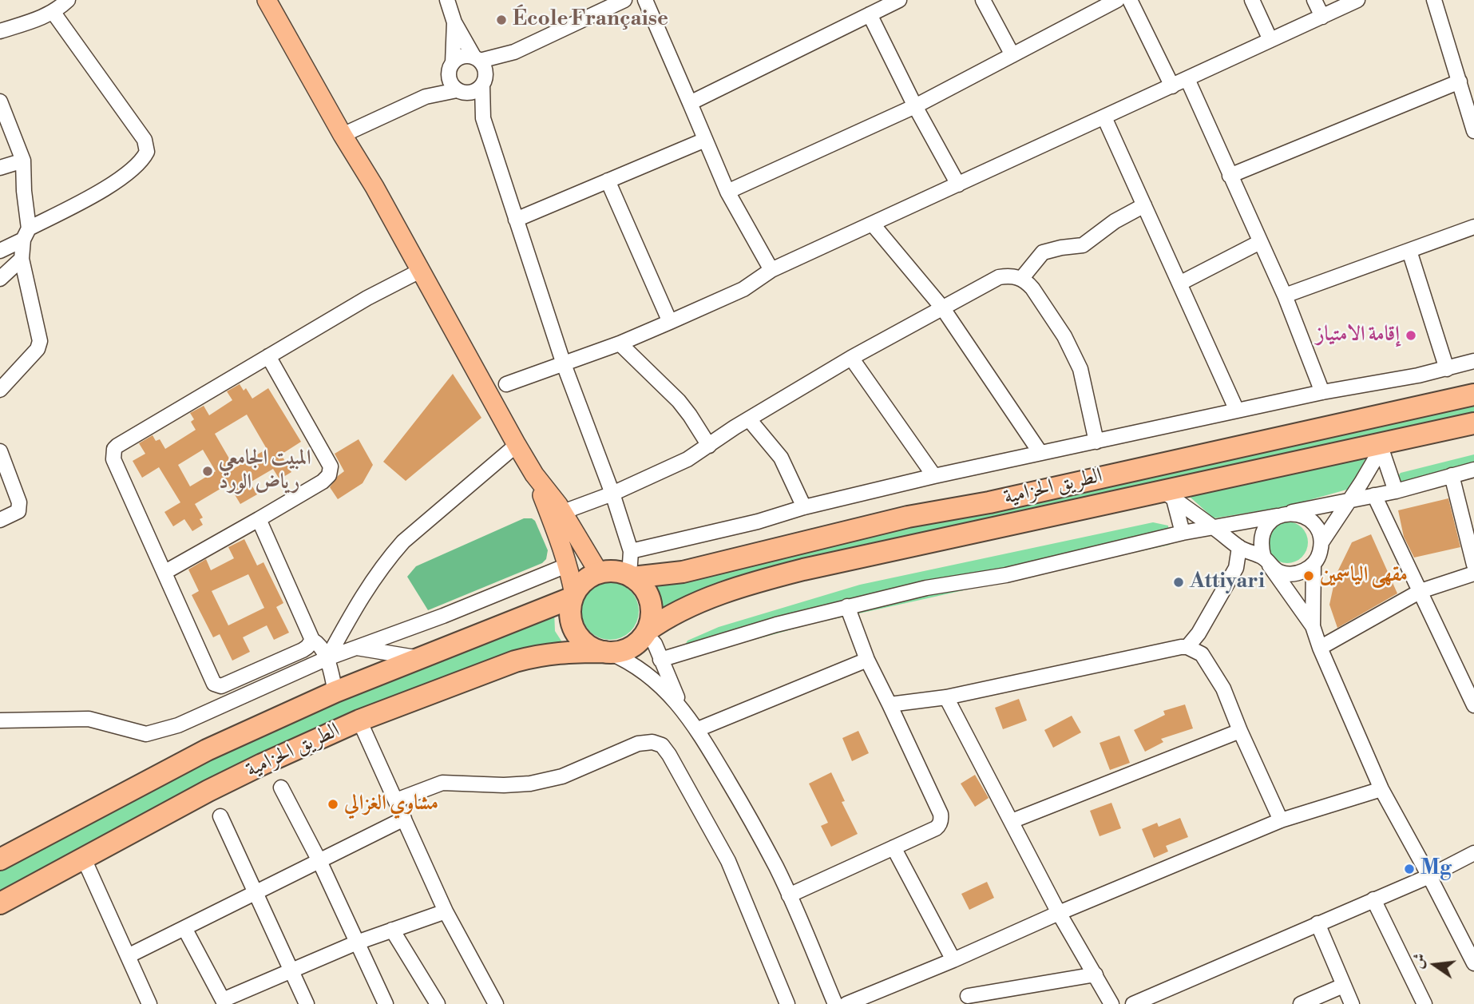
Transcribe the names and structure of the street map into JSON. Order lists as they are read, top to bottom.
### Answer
{
  "streets": {
    "highway": ["الطريق الحزامية"]
  },
  "places": [
    "École Française",
    "إقامة الامتياز",
    "المبيت الجامعي رياض الورد",
    "مقهى الياسمين",
    "Attiyari",
    "مشاوي الغزالي",
    "Mg"
  ],
  "north": "left"
}
